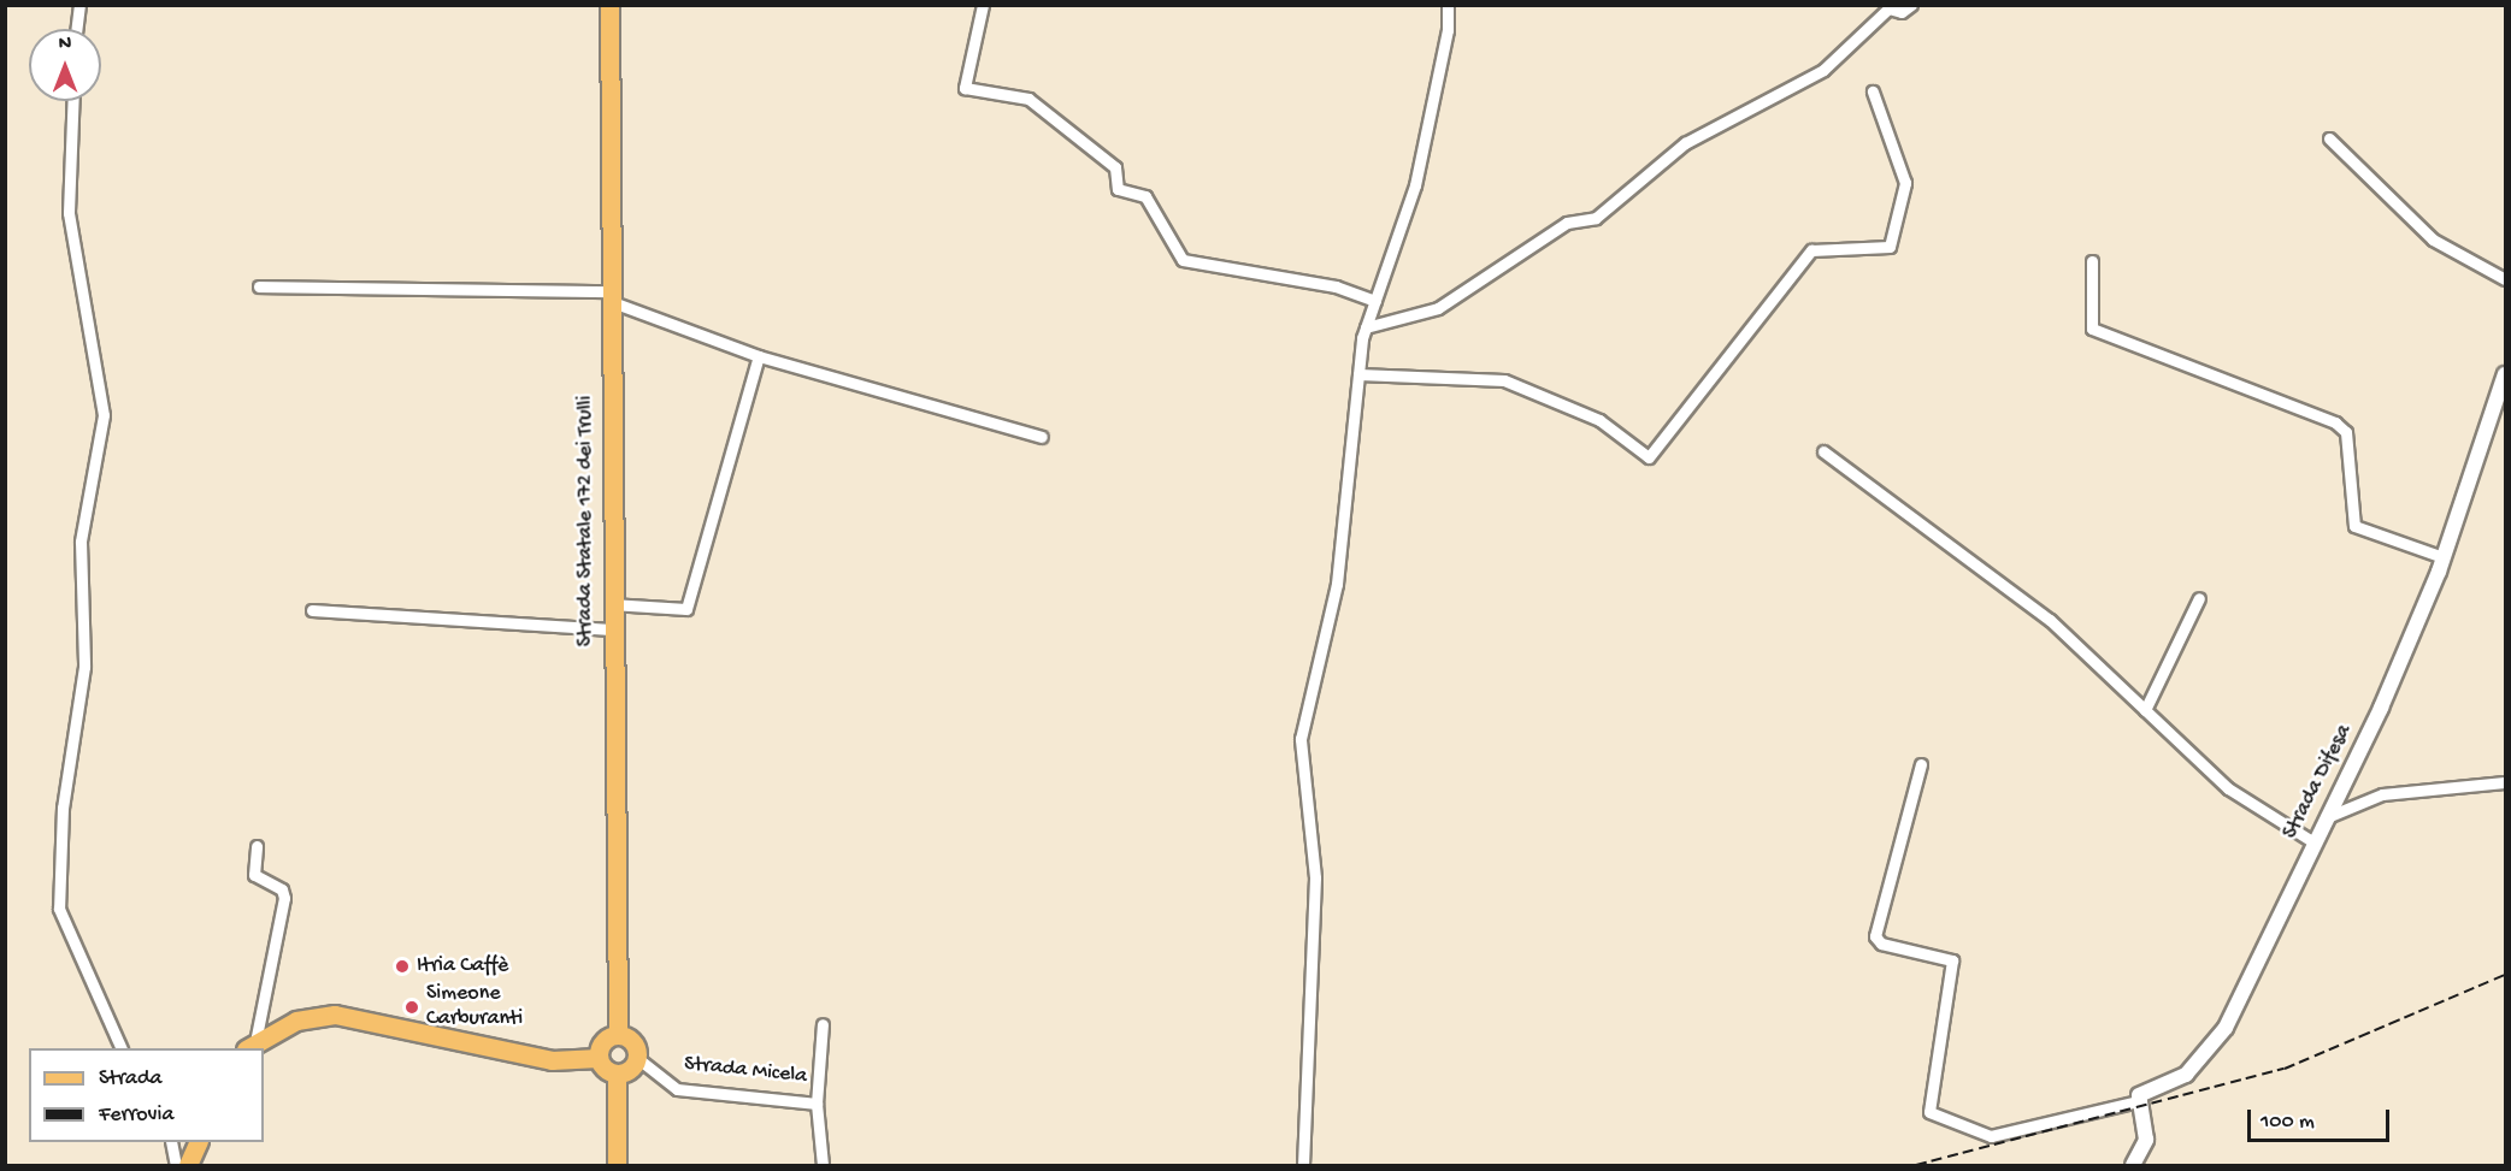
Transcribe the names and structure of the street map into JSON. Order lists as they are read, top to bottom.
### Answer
{
  "streets": {
    "main road": ["Strada Statale 172 dei Trulli"],
    "street": ["Strada Difesa", "Strada Micela"]
  },
  "crossings": [
    ["Strada Statale 172 dei Trulli", "Strada Micela"]
  ],
  "places": ["Itria Caffè", "Simeone Carburanti"],
  "legend": ["Strada", "Ferrovia"],
  "scale_bar": "100 m",
  "north": "top"
}
